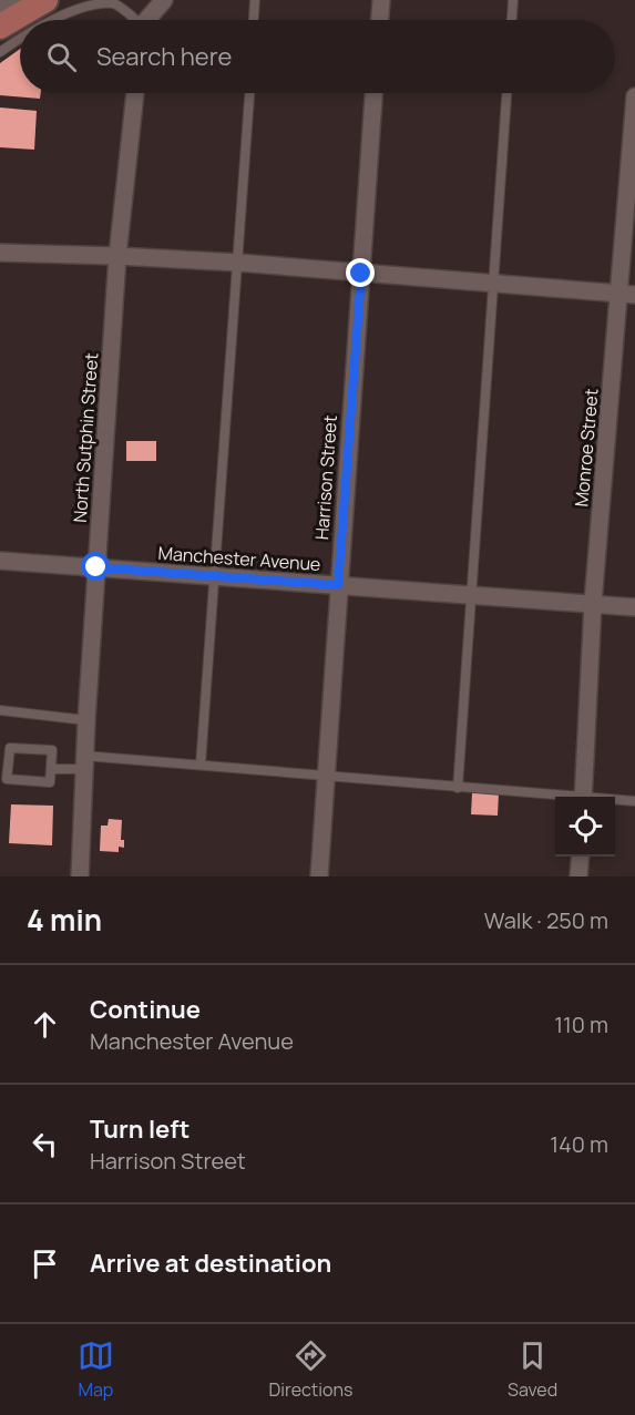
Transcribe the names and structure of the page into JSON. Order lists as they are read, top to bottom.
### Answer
{
  "streets": {
    "street": [
      "North Sutphin Street",
      "Monroe Street",
      "Harrison Street",
      "Manchester Avenue"
    ]
  },
  "crossings": [
    ["North Sutphin Street", "Manchester Avenue"],
    ["Monroe Street", "Manchester Avenue"],
    ["Harrison Street", "Manchester Avenue"]
  ],
  "page": {
    "search": "Search here",
    "heading": ["4 min", "Walk · 250 m"],
    "list": [
      ["Continue", "Manchester Avenue", "110 m"],
      ["Turn left", "Harrison Street", "140 m"],
      "Arrive at destination"
    ],
    "nav": ["Map", "Directions", "Saved"]
  }
}
